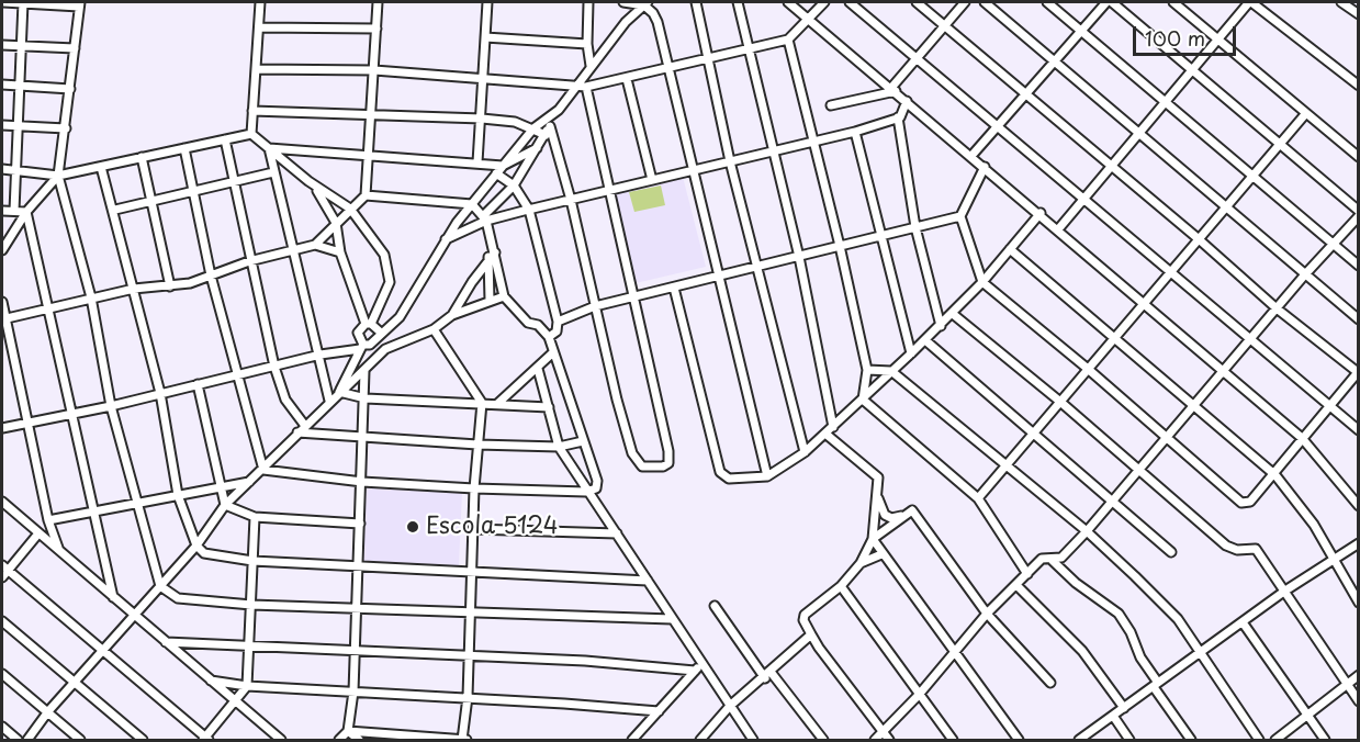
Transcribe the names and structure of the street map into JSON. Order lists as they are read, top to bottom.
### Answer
{
  "places": ["Escola 5124"],
  "scale_bar": "100 m"
}
